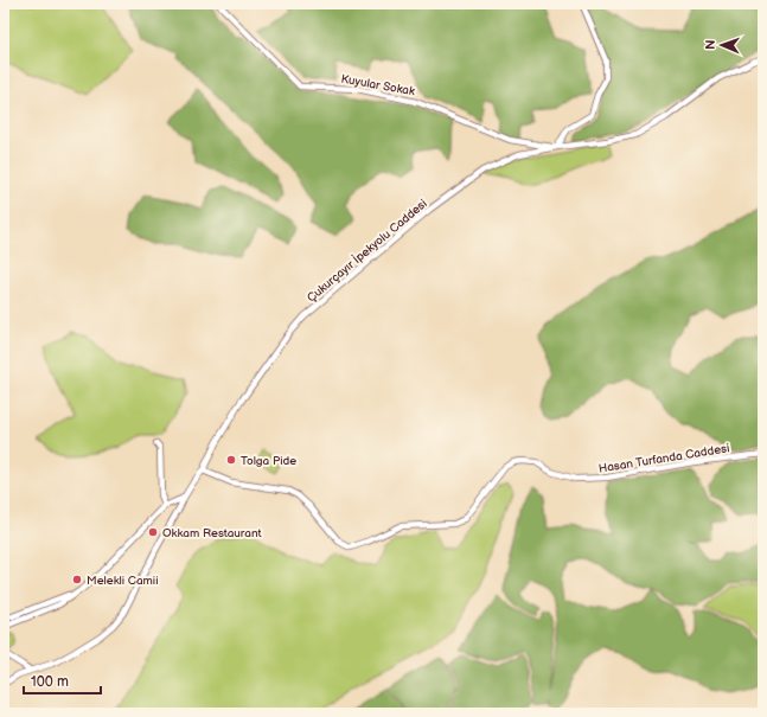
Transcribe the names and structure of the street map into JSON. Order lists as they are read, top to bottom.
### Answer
{
  "streets": {
    "street": ["Kuyular Sokak", "Çukurçayır İpekyolu Caddesi", "Hasan Turfanda Caddesi"]
  },
  "crossings": [
    ["Kuyular Sokak", "Çukurçayır İpekyolu Caddesi"],
    ["Çukurçayır İpekyolu Caddesi", "Hasan Turfanda Caddesi"]
  ],
  "places": ["Tolga Pide", "Okkam Restaurant", "Melekli Camii"],
  "scale_bar": "100 m",
  "north": "left"
}
